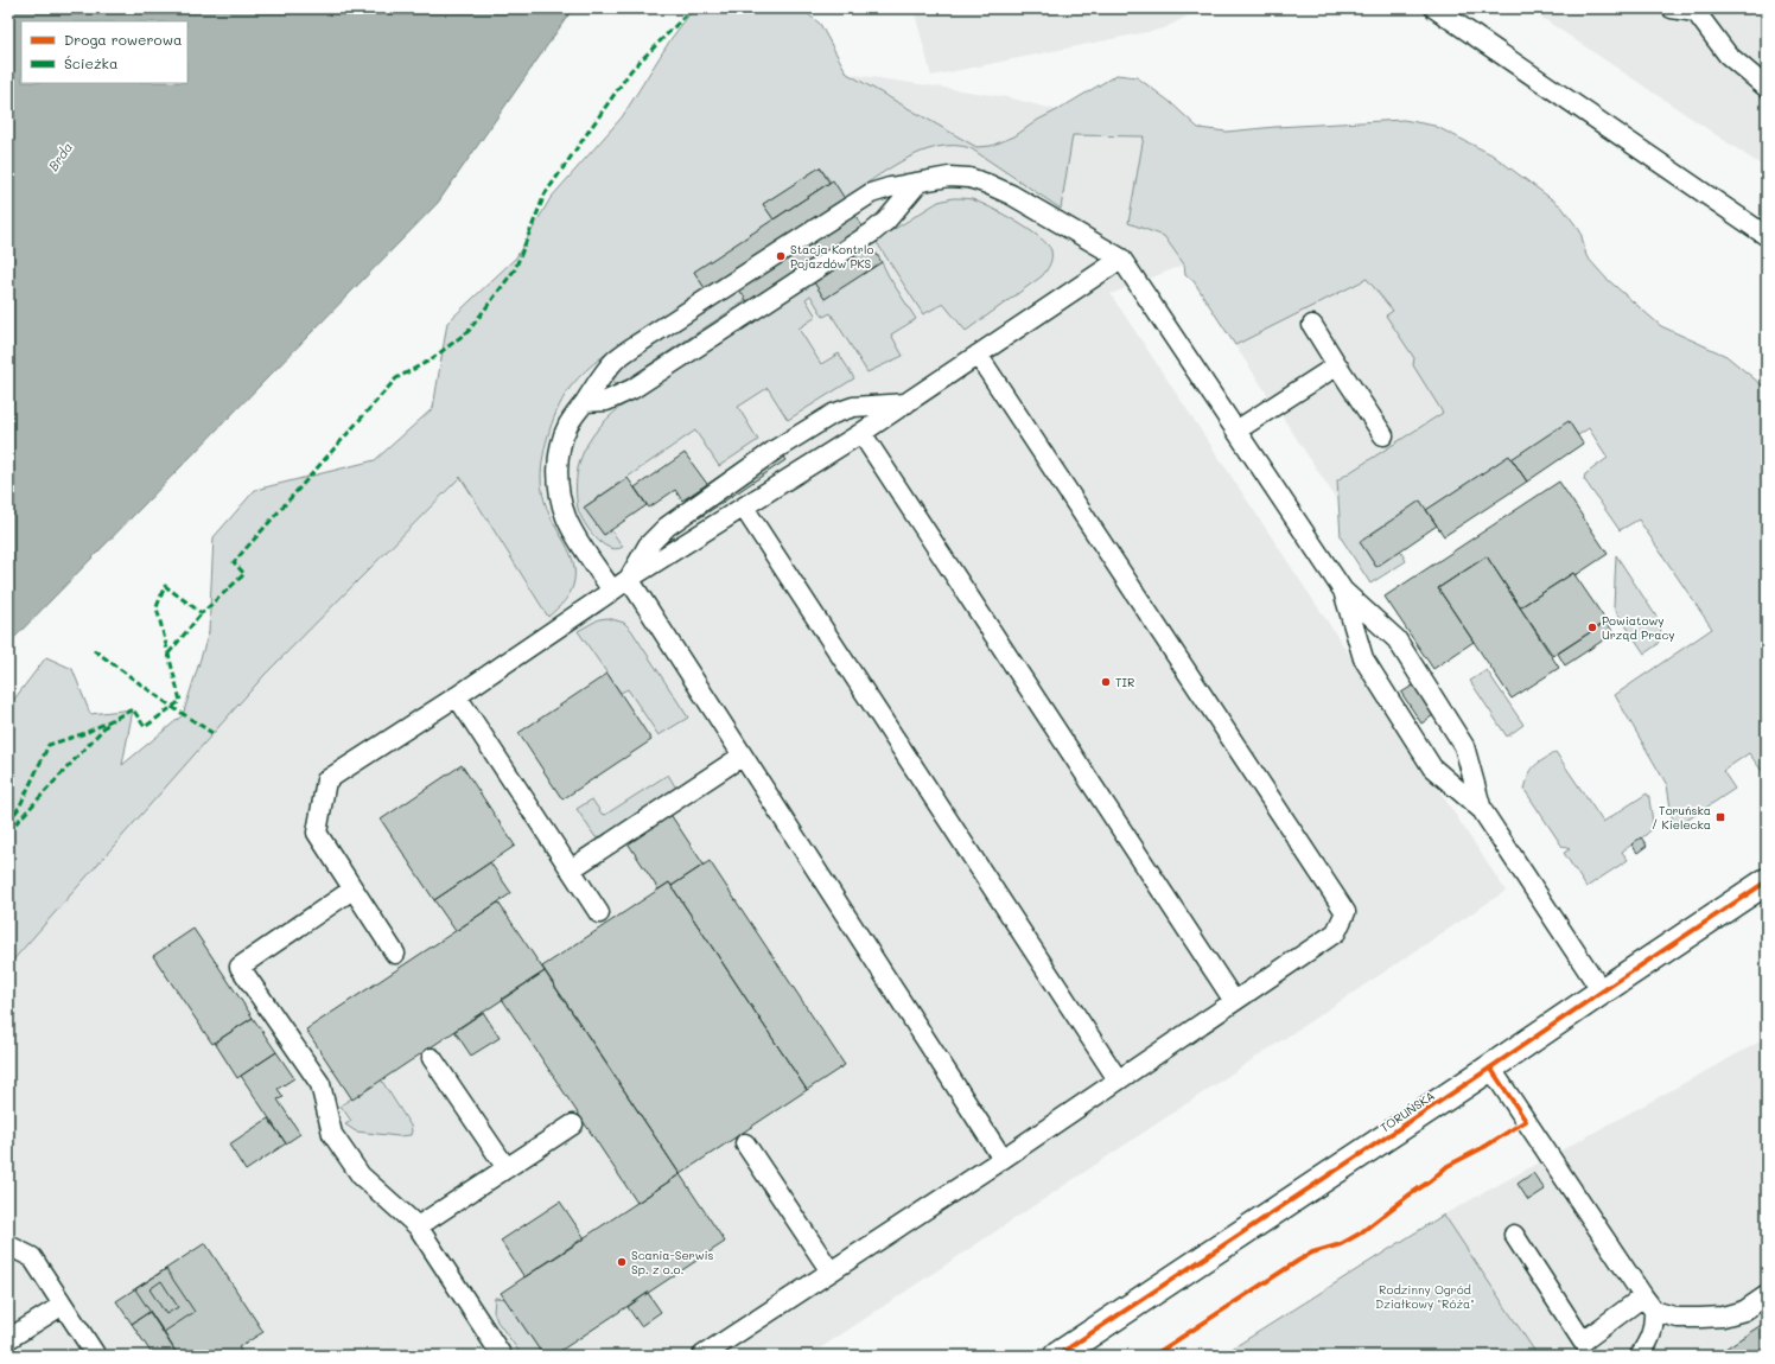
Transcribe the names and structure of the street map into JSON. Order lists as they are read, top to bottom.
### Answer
{
  "streets": {
    "street": ["TORUŃSKA"]
  },
  "water": ["Brda"],
  "parks": ["Rodzinny Ogród Działkowy \"Róża\""],
  "places": {
    "other": [
      "Stacja Kontrlo Pojazdów PKS",
      "Powiatowy Urząd Pracy",
      "TIR",
      "Scania-Serwis Sp. z o.o."
    ],
    "transit": ["Toruńska / Kielecka"]
  },
  "legend": ["Droga rowerowa", "Ścieżka"]
}
